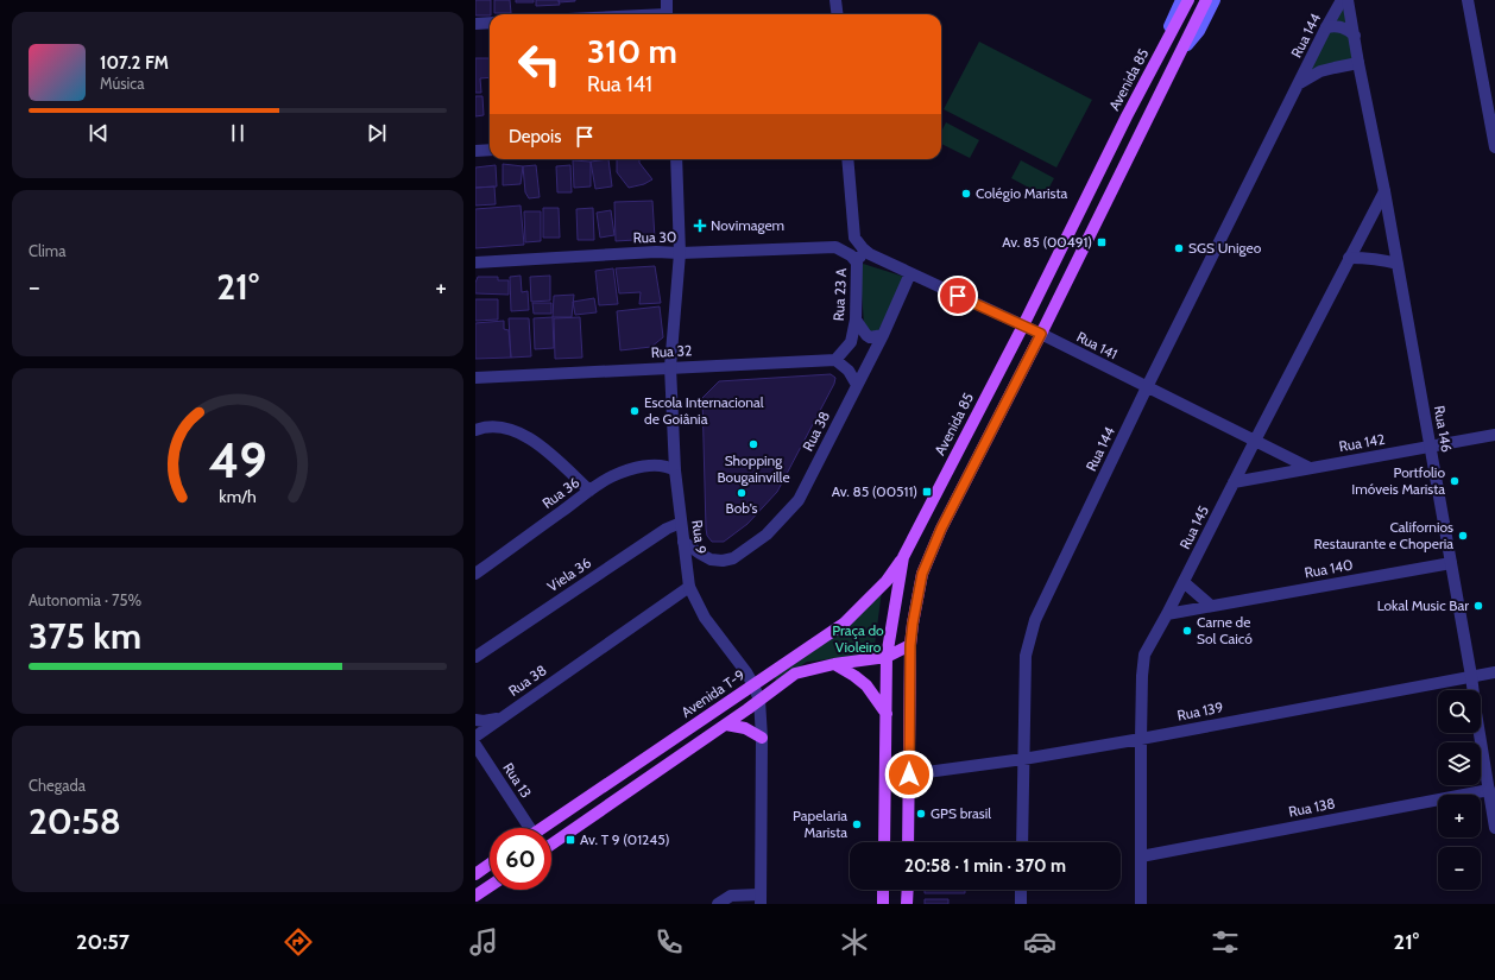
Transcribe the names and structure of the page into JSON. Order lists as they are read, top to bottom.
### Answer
{
  "streets": {
    "main road": ["Avenida 85", "Avenida T-9"],
    "street": [
      "Rua 144",
      "Rua 30",
      "Rua 23 A",
      "Rua 141",
      "Rua 32",
      "Rua 146",
      "Rua 38",
      "Rua 142",
      "Rua 36",
      "Rua 145",
      "Rua 9",
      "Rua 140",
      "Viela 36",
      "Rua 139",
      "Rua 13",
      "Rua 138"
    ]
  },
  "crossings": [
    ["Rua 144", "Rua 141"],
    ["Rua 144", "Rua 146"],
    ["Rua 144", "Rua 139"],
    ["Avenida 85", "Rua 141"],
    ["Avenida 85", "Avenida T-9"],
    ["Rua 30", "Rua 9"],
    ["Rua 23 A", "Rua 141"],
    ["Rua 23 A", "Rua 32"],
    ["Rua 141", "Rua 38"],
    ["Rua 141", "Rua 142"],
    ["Rua 141", "Rua 145"],
    ["Rua 32", "Rua 9"],
    ["Rua 146", "Rua 142"],
    ["Rua 146", "Rua 145"],
    ["Rua 146", "Rua 140"],
    ["Rua 146", "Rua 139"],
    ["Rua 146", "Rua 138"],
    ["Rua 38", "Rua 9"],
    ["Rua 142", "Rua 145"],
    ["Rua 36", "Rua 9"],
    ["Rua 145", "Rua 140"],
    ["Rua 145", "Rua 139"],
    ["Rua 145", "Rua 138"],
    ["Rua 9", "Viela 36"],
    ["Rua 9", "Avenida T-9"]
  ],
  "parks": ["Praça do Violeiro"],
  "places": {
    "other": [
      "Colégio Marista",
      "SGS Unigeo",
      "Escola Internacional de Goiânia",
      "Shopping Bougainville",
      "Portfolio Imóveis Marista",
      "Bob's",
      "Californios Restaurante e Choperia",
      "Lokal Music Bar",
      "Carne de Sol Caicó",
      "GPS brasil",
      "Papelaria Marista"
    ],
    "health": ["Novimagem"],
    "transit": ["Av. 85 (00491)", "Av. 85 (00511)", "Av. T 9 (01245)"]
  },
  "page": {
    "turn": ["310 m", "Rua 141"],
    "song": ["107.2 FM", "Música"],
    "then": "Depois",
    "tile": [
      "Clima",
      ["Autonomia · 75%", "375 km"],
      ["Chegada", "20:58"]
    ],
    "heat": ["−", "21°", "+"],
    "map_buttons": ["+", "−"],
    "limit": "60",
    "trip": "20:58 · 1 min · 370 m",
    "tabs": ["20:57", "21°"],
    "gauge": ["49", "km/h"]
  }
}
